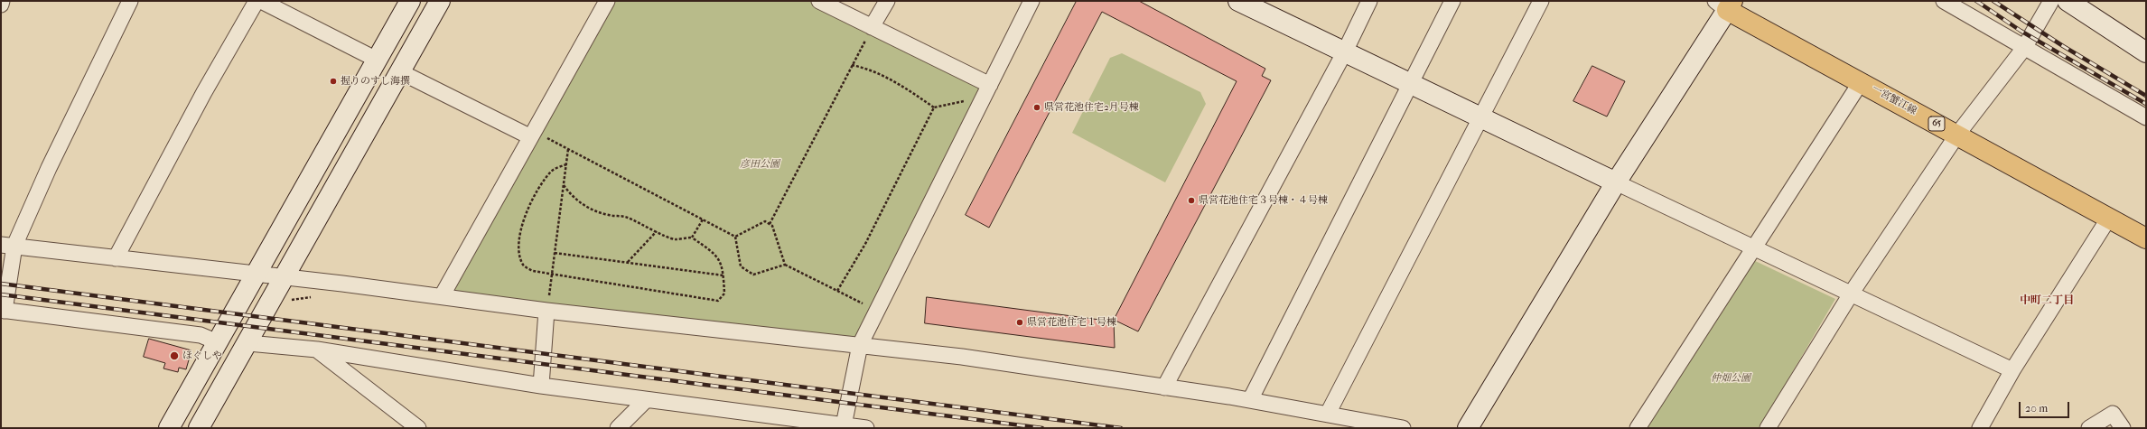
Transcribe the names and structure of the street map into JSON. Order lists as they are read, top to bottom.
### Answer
{
  "streets": {
    "main road": ["一宮蟹江線", "65"]
  },
  "districts": ["中町二丁目"],
  "parks": ["彦田公園", "仲畑公園"],
  "places": [
    "握りのすし海撰",
    "県営花池住宅2月号棟",
    "県営花池住宅３号棟・４号棟",
    "県営花池住宅１号棟",
    "ほぐしや"
  ],
  "scale_bar": "20 m"
}
